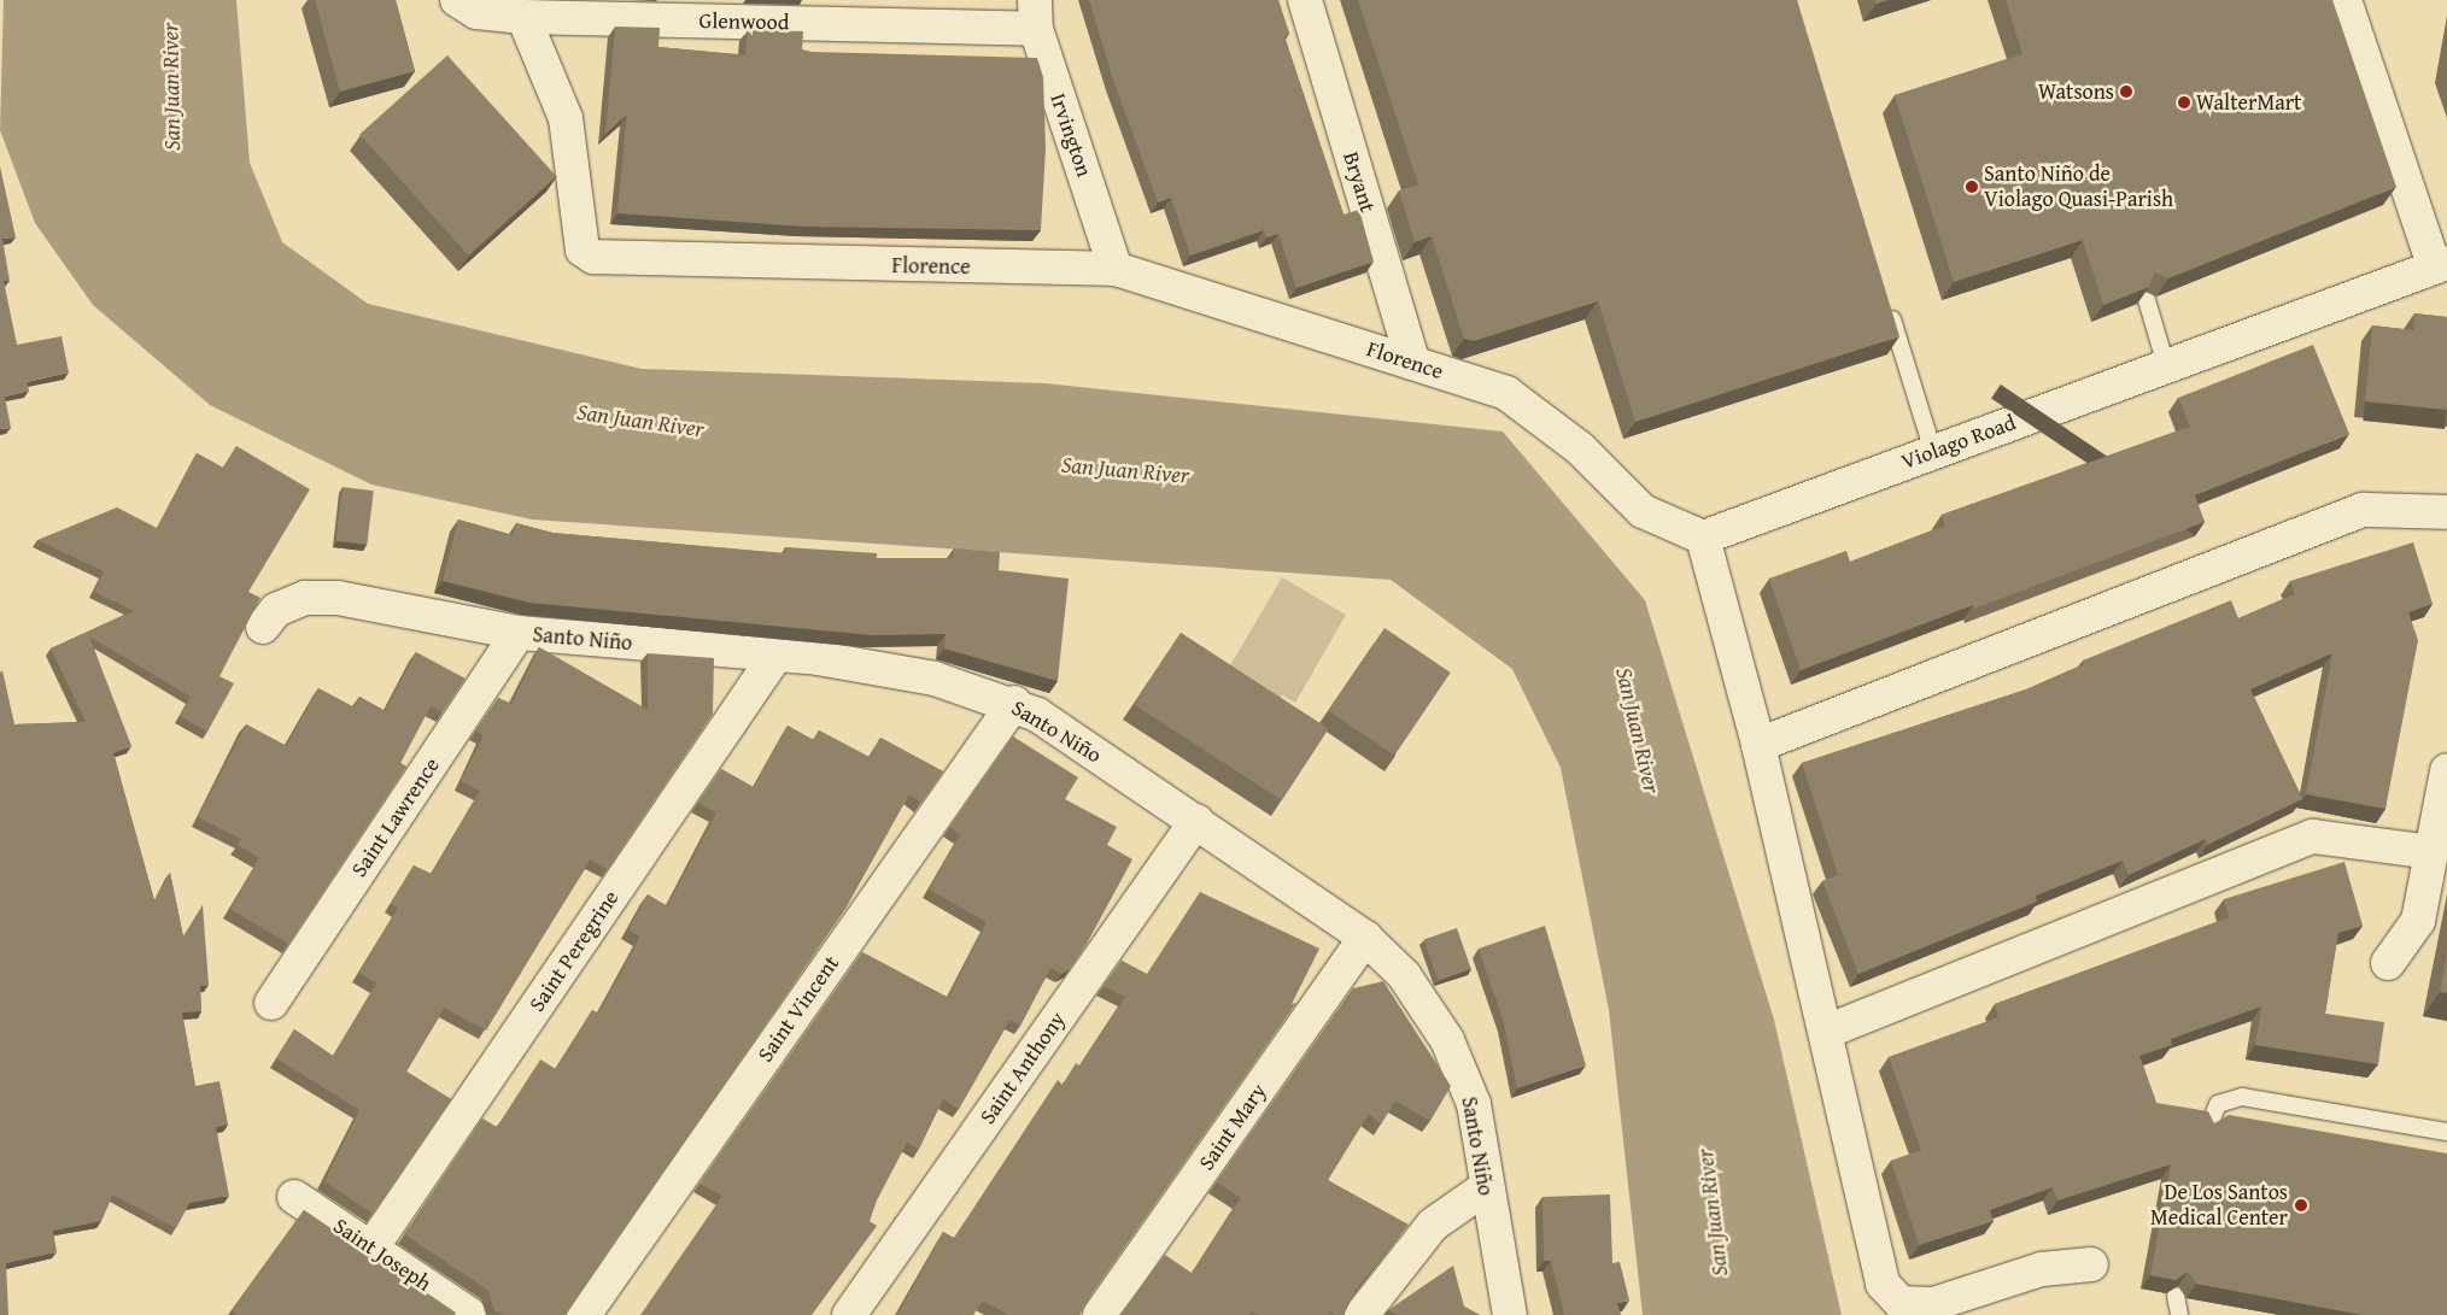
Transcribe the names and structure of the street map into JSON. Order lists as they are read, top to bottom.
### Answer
{
  "streets": {
    "street": [
      "Glenwood",
      "Irvington",
      "Bryant",
      "Florence",
      "Violago Road",
      "Santo Niño",
      "Saint Lawrence",
      "Saint Peregrine",
      "Saint Vincent",
      "Saint Anthony",
      "Saint Mary",
      "Saint Joseph"
    ]
  },
  "crossings": [
    ["Glenwood", "Irvington"],
    ["Glenwood", "Florence"],
    ["Irvington", "Florence"],
    ["Bryant", "Florence"],
    ["Florence", "Violago Road"],
    ["Santo Niño", "Saint Lawrence"],
    ["Santo Niño", "Saint Peregrine"],
    ["Santo Niño", "Saint Vincent"],
    ["Santo Niño", "Saint Anthony"],
    ["Santo Niño", "Saint Mary"],
    ["Saint Peregrine", "Saint Joseph"]
  ],
  "water": ["San Juan River"],
  "places": [
    "Watsons",
    "WalterMart",
    "Santo Niño de Violago Quasi-Parish",
    "De Los Santos Medical Center"
  ]
}
